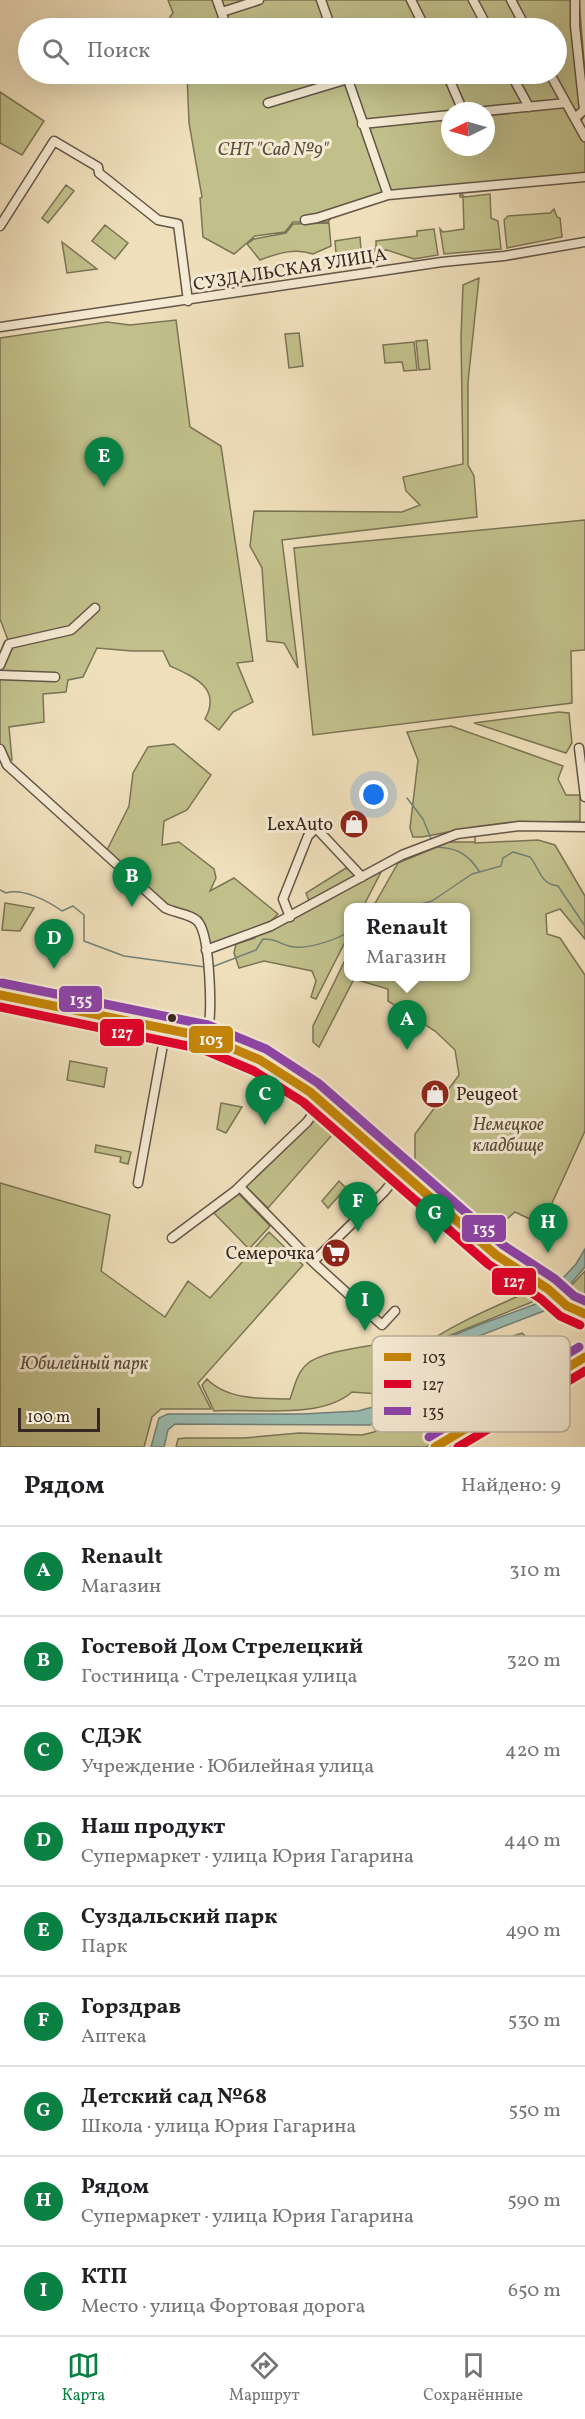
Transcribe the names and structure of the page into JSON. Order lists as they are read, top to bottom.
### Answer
{
  "streets": {
    "street": ["СУЗДАЛЬСКАЯ УЛИЦА"]
  },
  "parks": ["СНТ \"Сад №9\"", "Немецкое кладбище", "Юбилейный парк"],
  "places": {
    "shop": ["LexAuto", "Peugeot"],
    "supermarket": ["Семерочка"]
  },
  "lines": ["transit line 135", "transit line 103", "transit line 127"],
  "legend": ["103", "127", "135"],
  "scale_bar": "100 m",
  "north": "left",
  "page": {
    "search": "Поиск",
    "pins": [
      "E",
      "B",
      "D",
      "A",
      "C",
      "F",
      "G",
      "H",
      "I"
    ],
    "popup": ["Renault", "Магазин"],
    "scale": "100 m",
    "heading": ["Рядом", "Найдено: 9"],
    "list": [
      {
        "mark": "A",
        "name": "Renault",
        "note": "Магазин",
        "value": "310 m"
      },
      {
        "mark": "B",
        "name": "Гостевой Дом Стрелецкий",
        "note": "Гостиница · Стрелецкая улица",
        "value": "320 m"
      },
      {
        "mark": "C",
        "name": "СДЭК",
        "note": "Учреждение · Юбилейная улица",
        "value": "420 m"
      },
      {
        "mark": "D",
        "name": "Наш продукт",
        "note": "Супермаркет · улица Юрия Гагарина",
        "value": "440 m"
      },
      {
        "mark": "E",
        "name": "Суздальский парк",
        "note": "Парк",
        "value": "490 m"
      },
      {
        "mark": "F",
        "name": "Горздрав",
        "note": "Аптека",
        "value": "530 m"
      },
      {
        "mark": "G",
        "name": "Детский сад №68",
        "note": "Школа · улица Юрия Гагарина",
        "value": "550 m"
      },
      {
        "mark": "H",
        "name": "Рядом",
        "note": "Супермаркет · улица Юрия Гагарина",
        "value": "590 m"
      },
      {
        "mark": "I",
        "name": "КТП",
        "note": "Место · улица Фортовая дорога",
        "value": "650 m"
      }
    ],
    "nav": ["Карта", "Маршрут", "Сохранённые"]
  }
}
